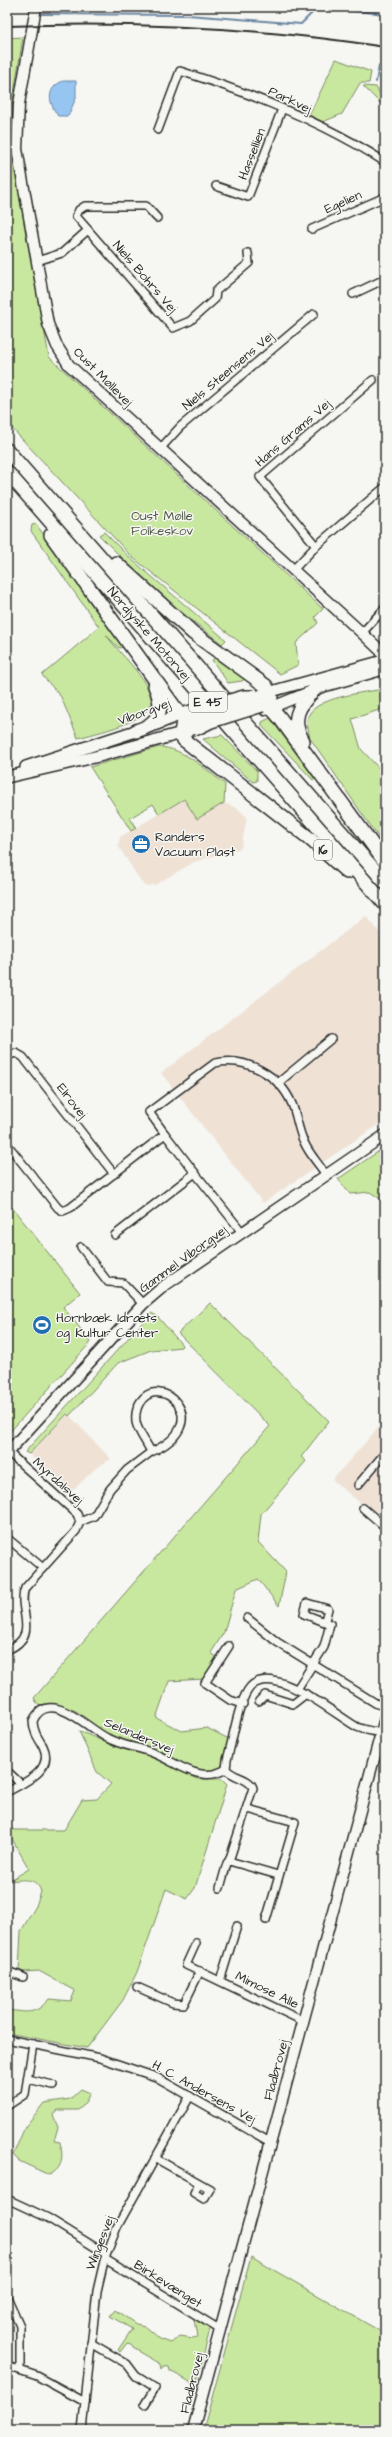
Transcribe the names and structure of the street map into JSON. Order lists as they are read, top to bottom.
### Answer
{
  "streets": {
    "highway": ["Nordjyske Motorvej", "E 45", "16"],
    "main road": [
      "Oust Møllevej",
      "Viborgvej",
      "Gammel Viborgvej",
      "Fladbrovej"
    ],
    "street": [
      "Parkvej",
      "Hassellien",
      "Egelien",
      "Niels Bohrs Vej",
      "Niels Steensens Vej",
      "Hans Grams Vej",
      "Elrovej",
      "Myrdalsvej",
      "Selandersvej",
      "Mimose Alle",
      "H. C. Andersens Vej",
      "Wingesvej",
      "Birkevænget"
    ]
  },
  "crossings": [
    ["Parkvej", "Hassellien"],
    ["Niels Steensens Vej", "Oust Møllevej"],
    ["Oust Møllevej", "Viborgvej"],
    ["Viborgvej", "16"],
    ["Gammel Viborgvej", "Myrdalsvej"],
    ["Mimose Alle", "Fladbrovej"],
    ["Fladbrovej", "H. C. Andersens Vej"],
    ["Fladbrovej", "Birkevænget"],
    ["H. C. Andersens Vej", "Wingesvej"],
    ["Wingesvej", "Birkevænget"]
  ],
  "parks": ["Oust Mølle Folkeskov"],
  "places": {
    "office": ["Randers Vacuum Plast"],
    "sports": ["Hornbæk Idræts og Kultur Center"]
  }
}
